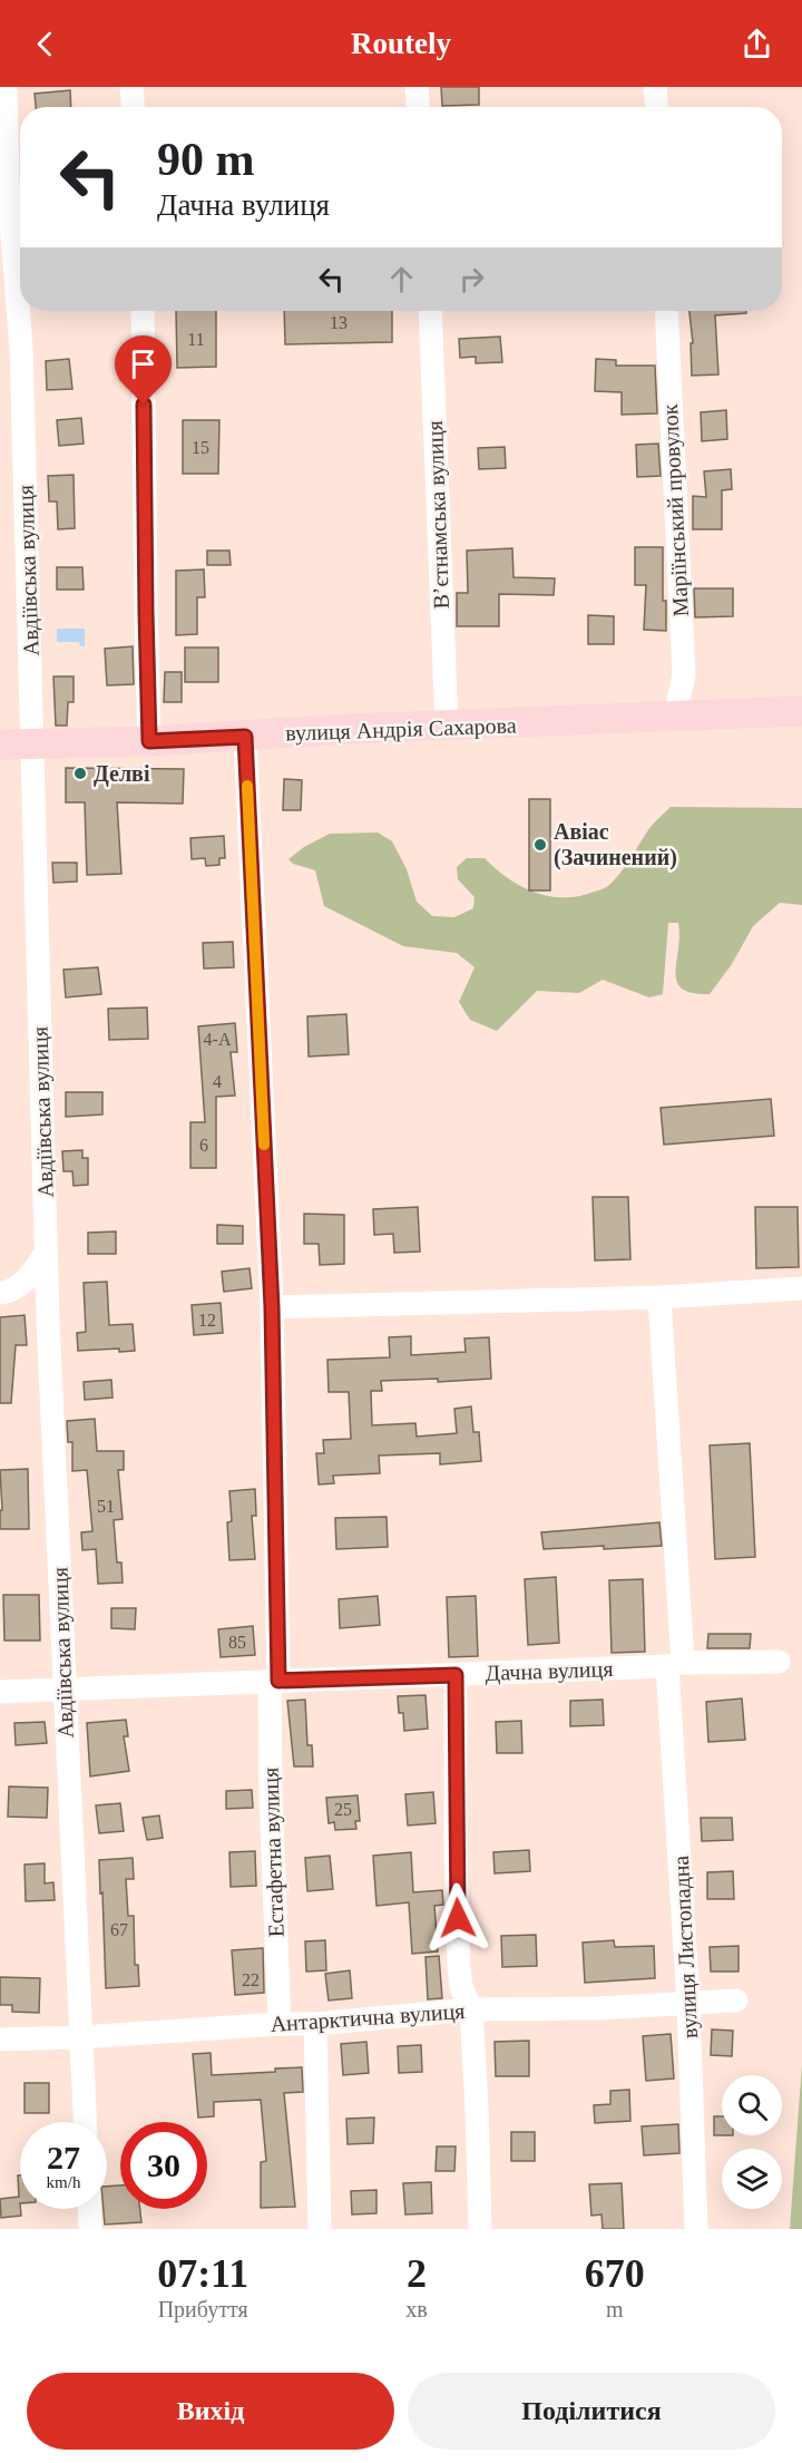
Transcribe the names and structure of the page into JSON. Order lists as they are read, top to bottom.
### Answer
{
  "streets": {
    "main road": ["вулиця Андрія Сахарова"],
    "street": [
      "Маріїнський провулок",
      "Вʼєтнамська вулиця",
      "Авдіївська вулиця",
      "Дачна вулиця",
      "Естафетна вулиця",
      "вулиця Листопадна",
      "Антарктична вулиця"
    ]
  },
  "crossings": [
    ["Маріїнський провулок", "вулиця Андрія Сахарова"],
    ["Вʼєтнамська вулиця", "вулиця Андрія Сахарова"],
    ["Авдіївська вулиця", "вулиця Андрія Сахарова"],
    ["Авдіївська вулиця", "Дачна вулиця"],
    ["Авдіївська вулиця", "Антарктична вулиця"],
    ["вулиця Андрія Сахарова", "Естафетна вулиця"],
    ["Дачна вулиця", "Естафетна вулиця"],
    ["Дачна вулиця", "вулиця Листопадна"],
    ["Естафетна вулиця", "Антарктична вулиця"],
    ["вулиця Листопадна", "Антарктична вулиця"]
  ],
  "places": ["Делві", "Авіас (Зачинений)"],
  "house_numbers": [
    "13",
    "11",
    "15",
    "4-А",
    "4",
    "6",
    "12",
    "51",
    "85",
    "25",
    "67",
    "22"
  ],
  "page": {
    "header": "Routely",
    "turn": ["90 m", "Дачна вулиця"],
    "speed": "27 km/h",
    "limit": "30",
    "eta": [
      "07:11",
      "Прибуття",
      "2",
      "хв",
      "670",
      "m"
    ],
    "buttons": ["Вихід", "Поділитися"]
  }
}
